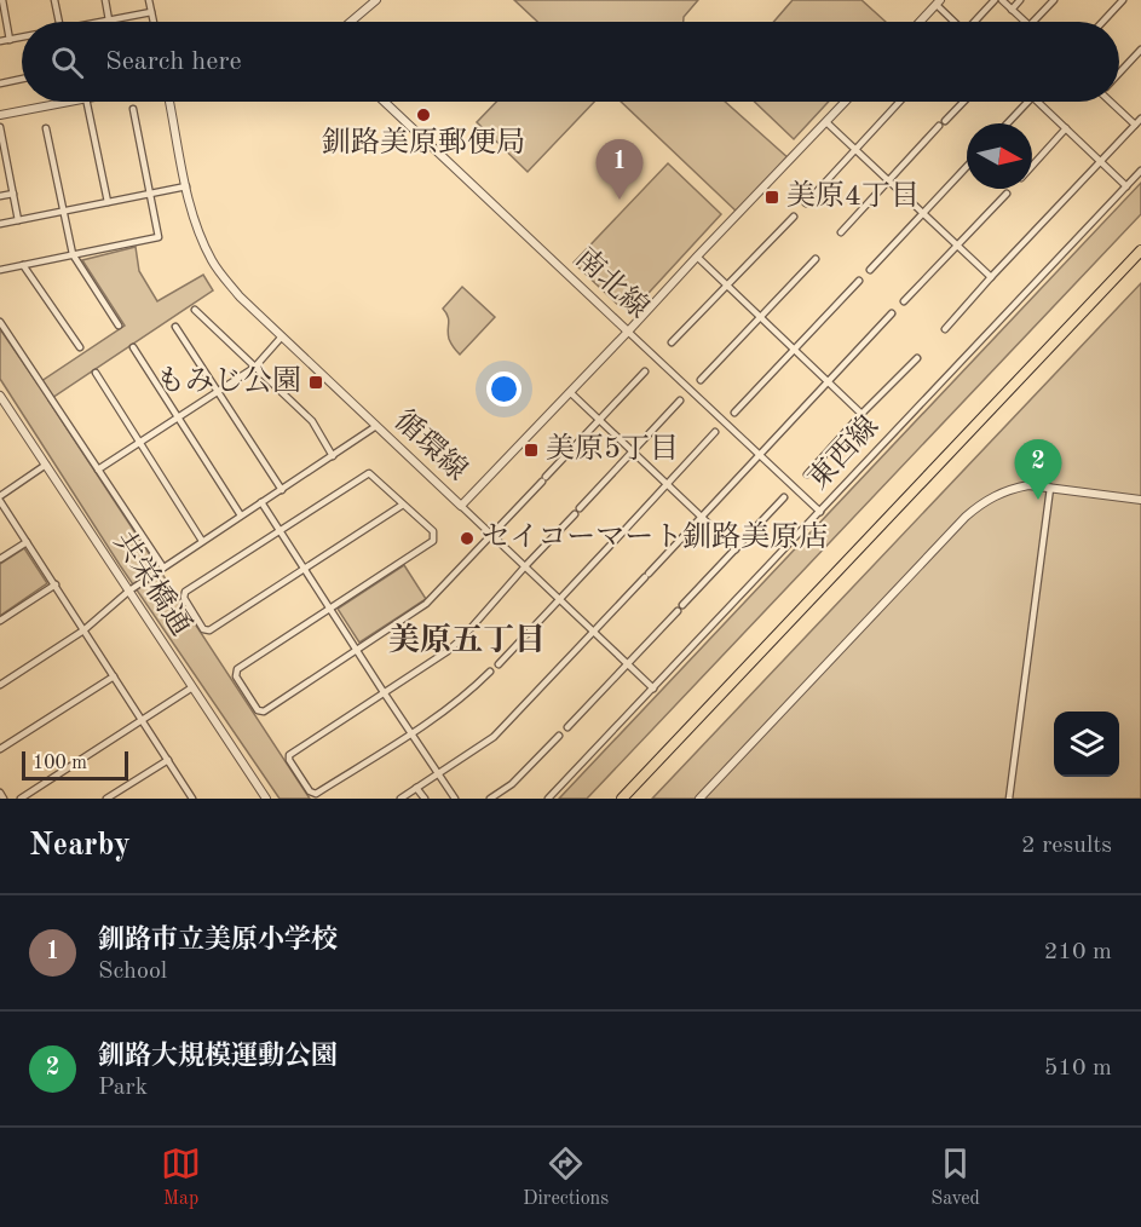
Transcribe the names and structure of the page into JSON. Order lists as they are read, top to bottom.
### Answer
{
  "streets": {
    "street": [
      "南北線",
      "循環線",
      "東西線",
      "共栄橋通"
    ]
  },
  "crossings": [
    ["南北線", "循環線"],
    ["南北線", "東西線"]
  ],
  "districts": ["美原五丁目"],
  "places": {
    "other": ["釧路美原郵便局", "セイコーマート釧路美原店"],
    "transit": ["美原4丁目", "もみじ公園", "美原5丁目"]
  },
  "scale_bar": "100 m",
  "north": "right",
  "page": {
    "search": "Search here",
    "pins": ["1", "2"],
    "scale": "100 m",
    "heading": ["Nearby", "2 results"],
    "list": [
      {
        "mark": "1",
        "name": "釧路市立美原小学校",
        "note": "School",
        "value": "210 m"
      },
      {
        "mark": "2",
        "name": "釧路大規模運動公園",
        "note": "Park",
        "value": "510 m"
      }
    ],
    "nav": ["Map", "Directions", "Saved"]
  }
}
